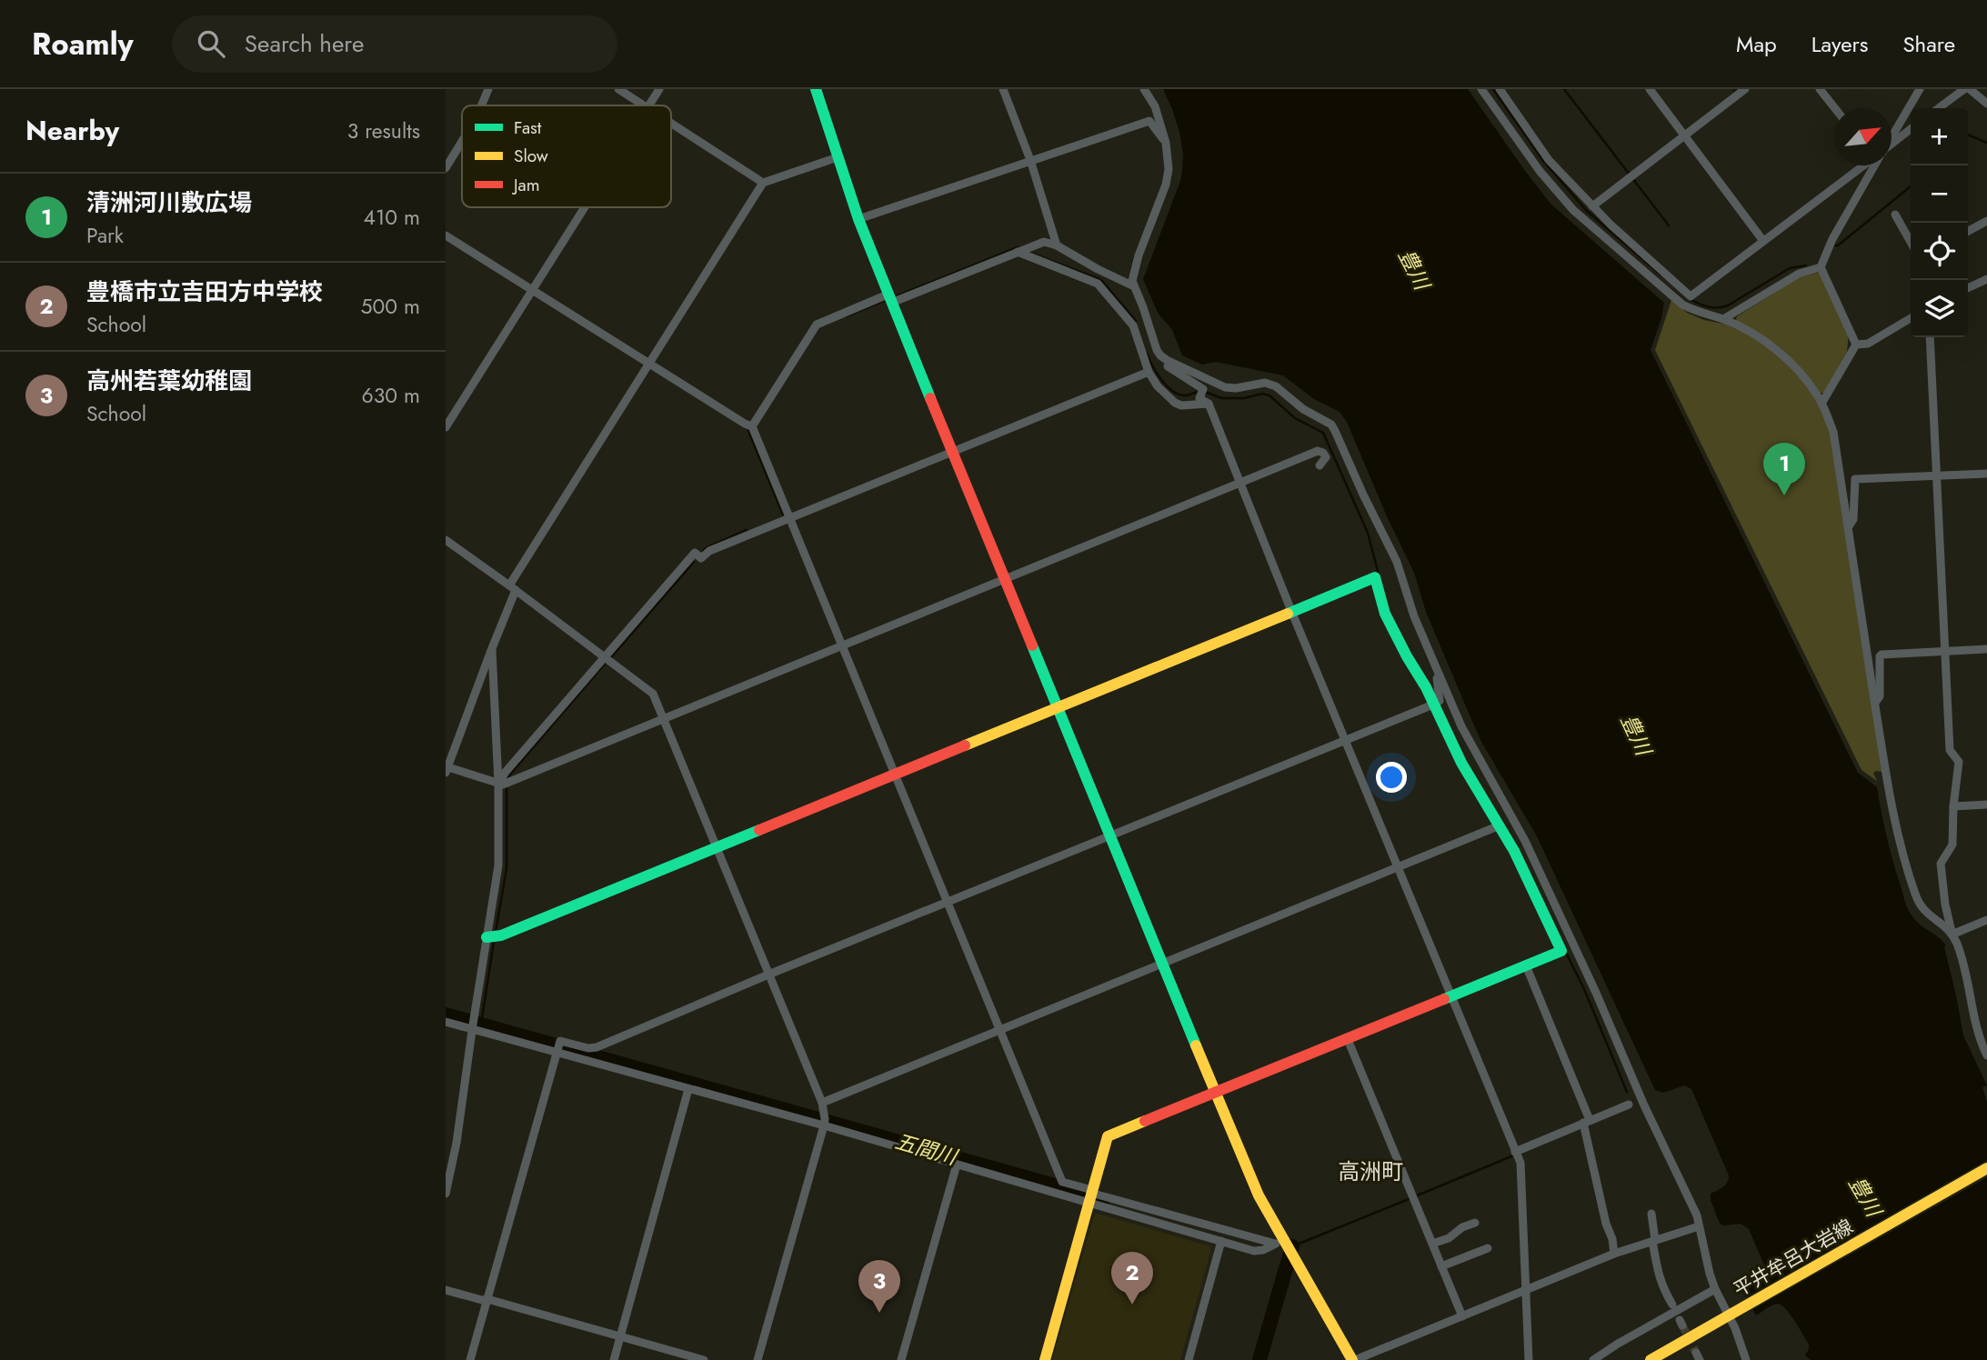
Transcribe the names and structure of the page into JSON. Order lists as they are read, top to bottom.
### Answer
{
  "streets": {
    "street": ["平井牟呂大岩線"]
  },
  "districts": ["高洲町"],
  "water": ["豊川", "五間川"],
  "legend": ["Fast", "Slow", "Jam"],
  "north": "top right",
  "page": {
    "header": "Roamly",
    "search": "Search here",
    "nav": ["Map", "Layers", "Share"],
    "heading": ["Nearby", "3 results"],
    "map_buttons": ["+", "−"],
    "list": [
      {
        "mark": "1",
        "name": "清洲河川敷広場",
        "note": "Park",
        "value": "410 m"
      },
      {
        "mark": "2",
        "name": "豊橋市立吉田方中学校",
        "note": "School",
        "value": "500 m"
      },
      {
        "mark": "3",
        "name": "高州若葉幼稚園",
        "note": "School",
        "value": "630 m"
      }
    ],
    "pins": ["1", "2", "3"]
  }
}
